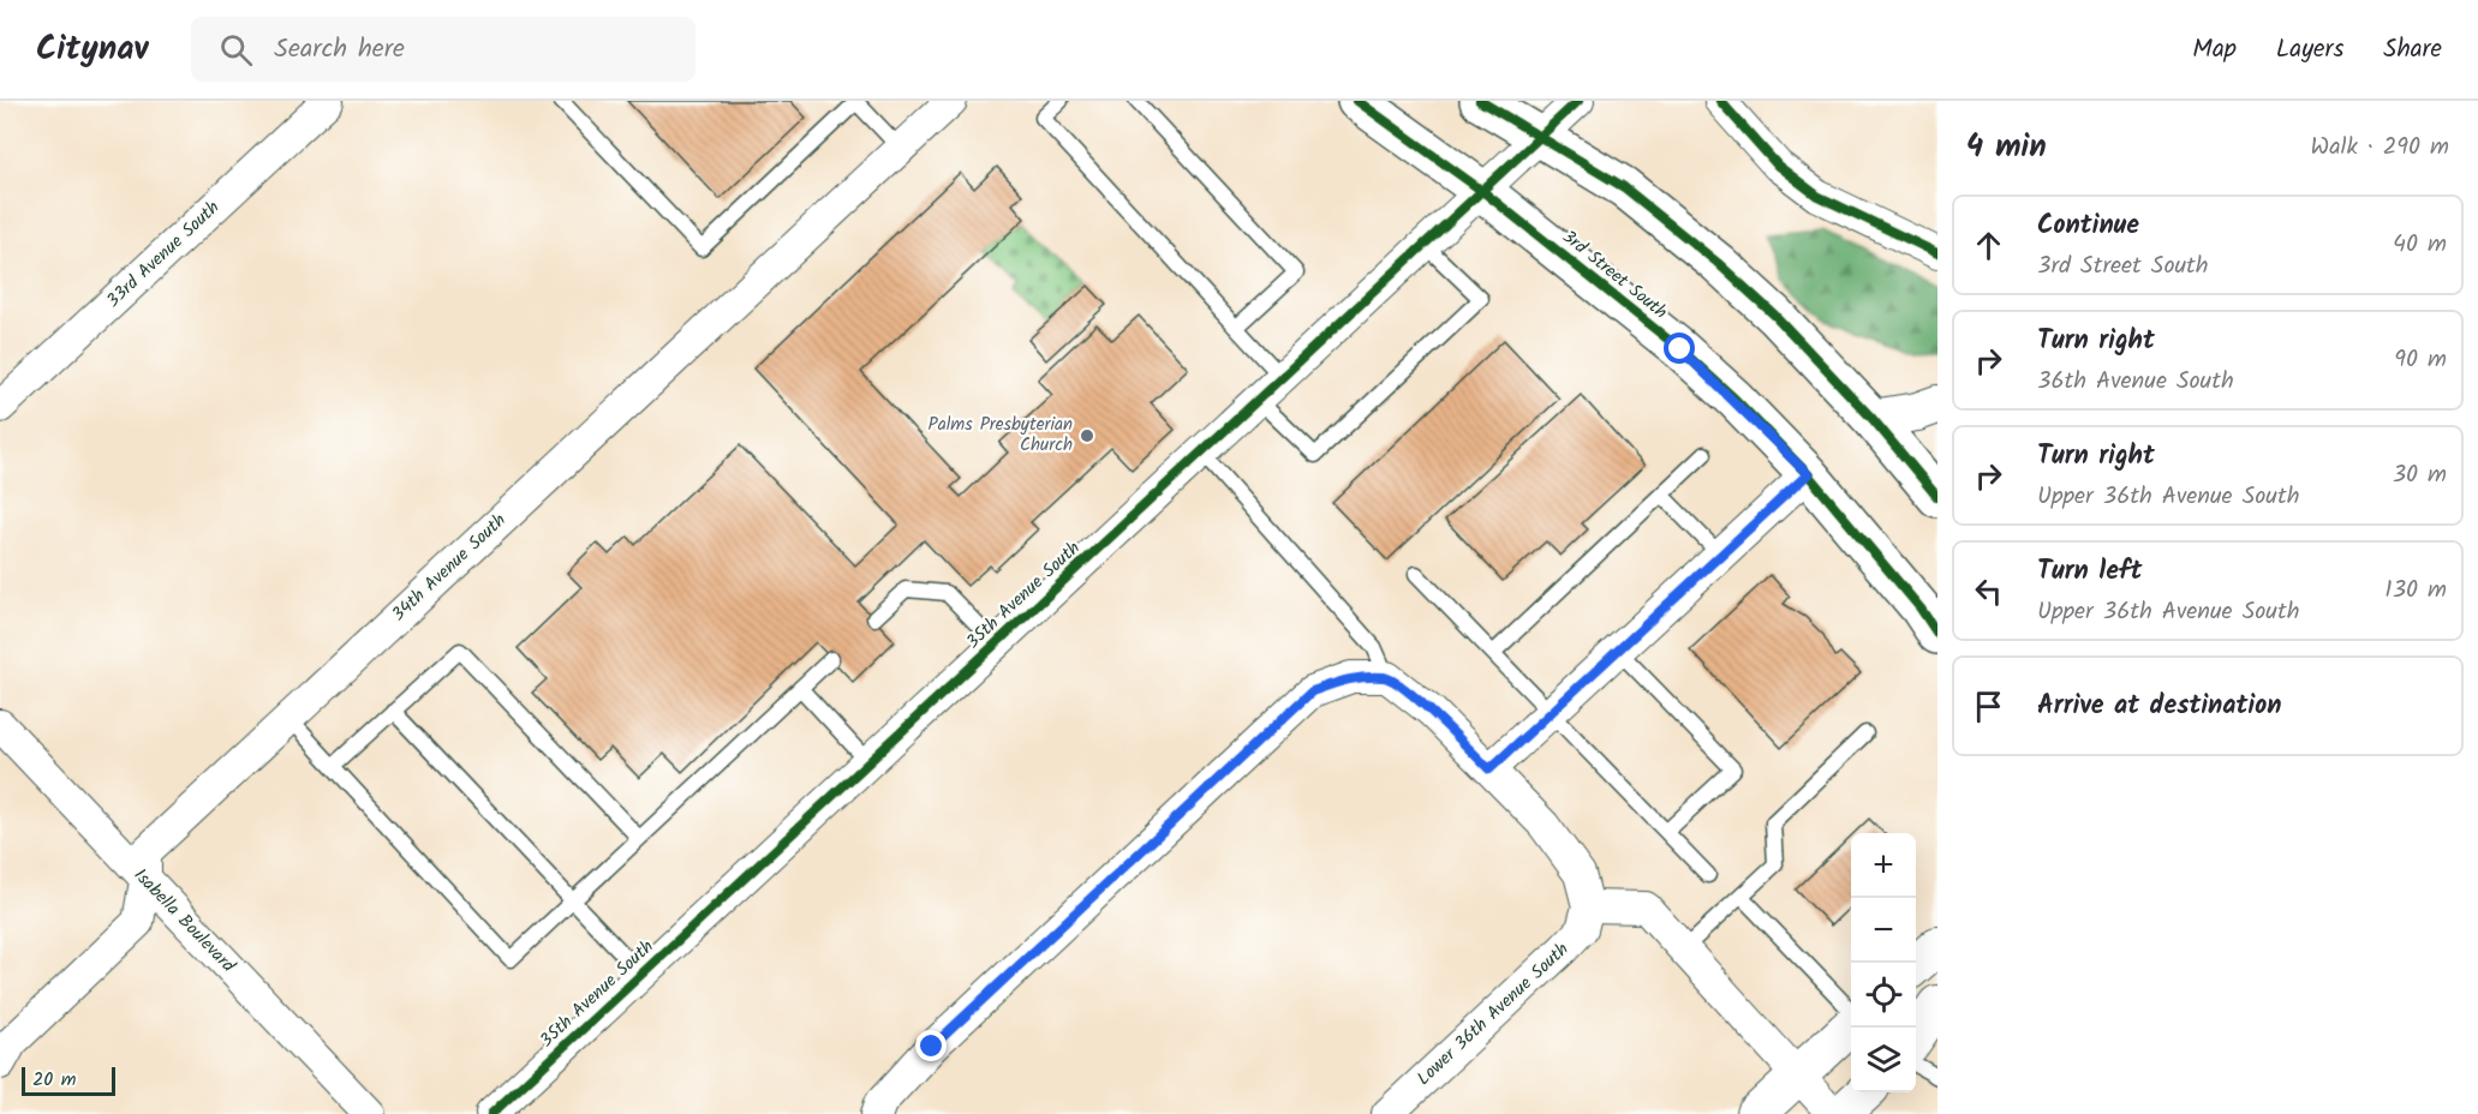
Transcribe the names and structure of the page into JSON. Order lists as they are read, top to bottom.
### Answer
{
  "streets": {
    "main road": ["3rd Street South"],
    "street": [
      "33rd Avenue South",
      "34th Avenue South",
      "35th Avenue South",
      "Isabella Boulevard",
      "Lower 36th Avenue South"
    ]
  },
  "crossings": [
    ["3rd Street South", "35th Avenue South"],
    ["34th Avenue South", "Isabella Boulevard"]
  ],
  "places": ["Palms Presbyterian Church"],
  "scale_bar": "20 m",
  "page": {
    "header": "Citynav",
    "search": "Search here",
    "nav": ["Map", "Layers", "Share"],
    "heading": ["4 min", "Walk · 290 m"],
    "list": [
      ["Continue", "3rd Street South", "40 m"],
      ["Turn right", "36th Avenue South", "90 m"],
      ["Turn right", "Upper 36th Avenue South", "30 m"],
      ["Turn left", "Upper 36th Avenue South", "130 m"],
      "Arrive at destination"
    ],
    "map_buttons": ["+", "−"],
    "scale": "20 m"
  }
}
